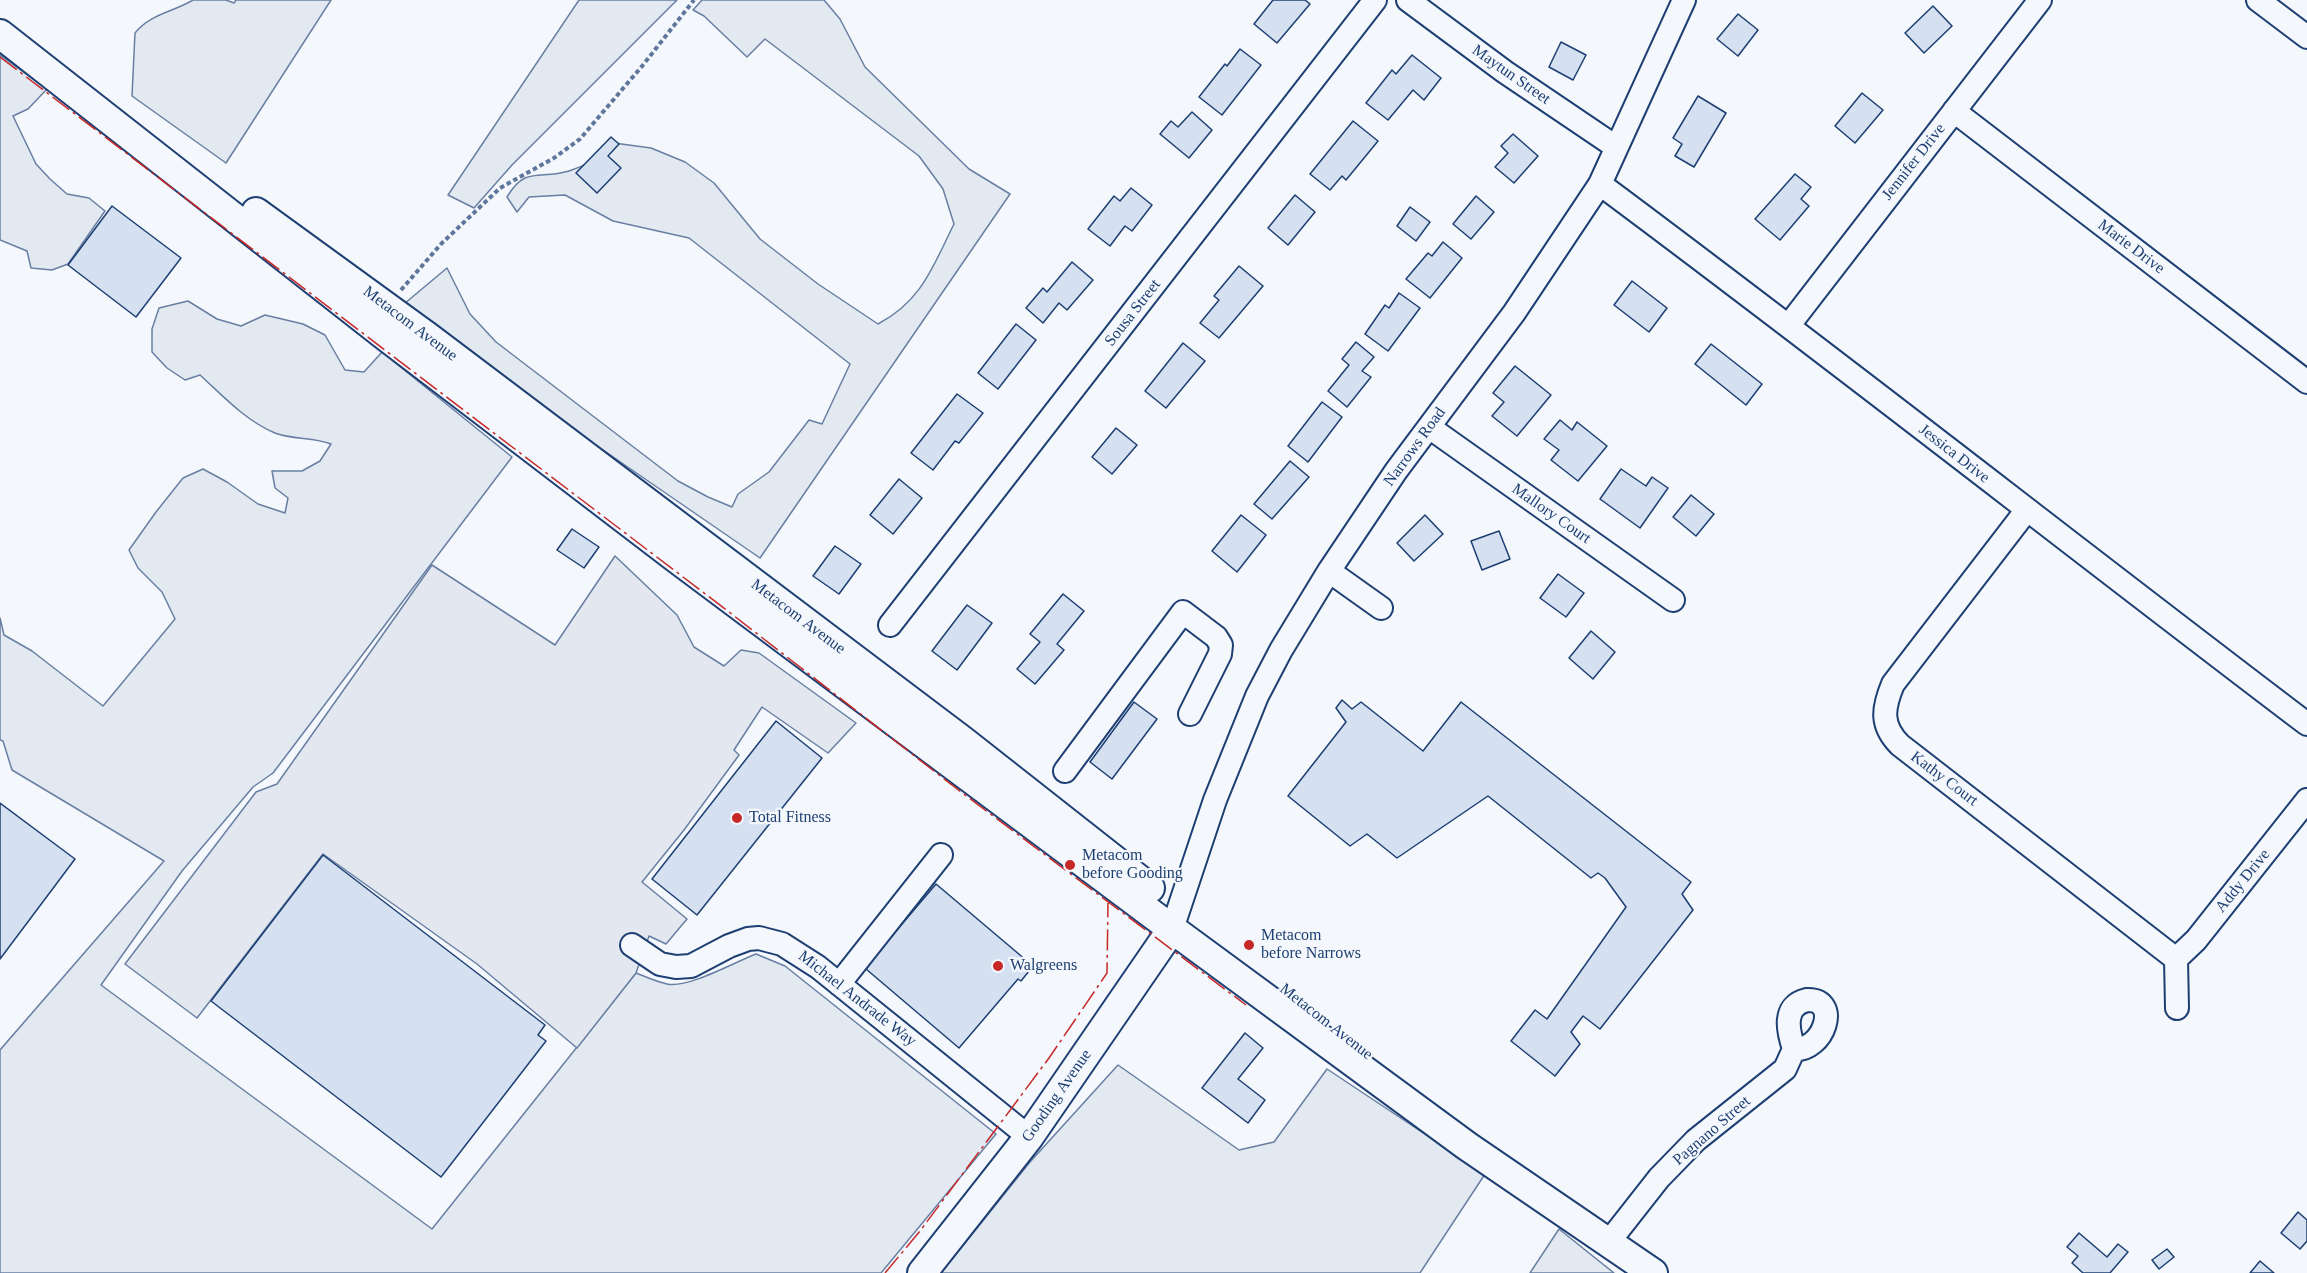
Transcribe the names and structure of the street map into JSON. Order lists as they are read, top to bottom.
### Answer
{
  "streets": {
    "main road": ["Metacom Avenue", "Gooding Avenue"],
    "street": [
      "Maytun Street",
      "Jennifer Drive",
      "Marie Drive",
      "Sousa Street",
      "Narrows Road",
      "Jessica Drive",
      "Mallory Court",
      "Kathy Court",
      "Addy Drive",
      "Michael Andrade Way",
      "Pagnano Street"
    ]
  },
  "crossings": [
    ["Maytun Street", "Narrows Road"],
    ["Jennifer Drive", "Marie Drive"],
    ["Jennifer Drive", "Jessica Drive"],
    ["Metacom Avenue", "Narrows Road"],
    ["Metacom Avenue", "Gooding Avenue"],
    ["Metacom Avenue", "Pagnano Street"],
    ["Narrows Road", "Jessica Drive"],
    ["Narrows Road", "Mallory Court"],
    ["Narrows Road", "Gooding Avenue"],
    ["Jessica Drive", "Kathy Court"],
    ["Kathy Court", "Addy Drive"],
    ["Michael Andrade Way", "Gooding Avenue"]
  ],
  "places": [
    "Total Fitness",
    "Metacom before Gooding",
    "Metacom before Narrows",
    "Walgreens"
  ]
}
